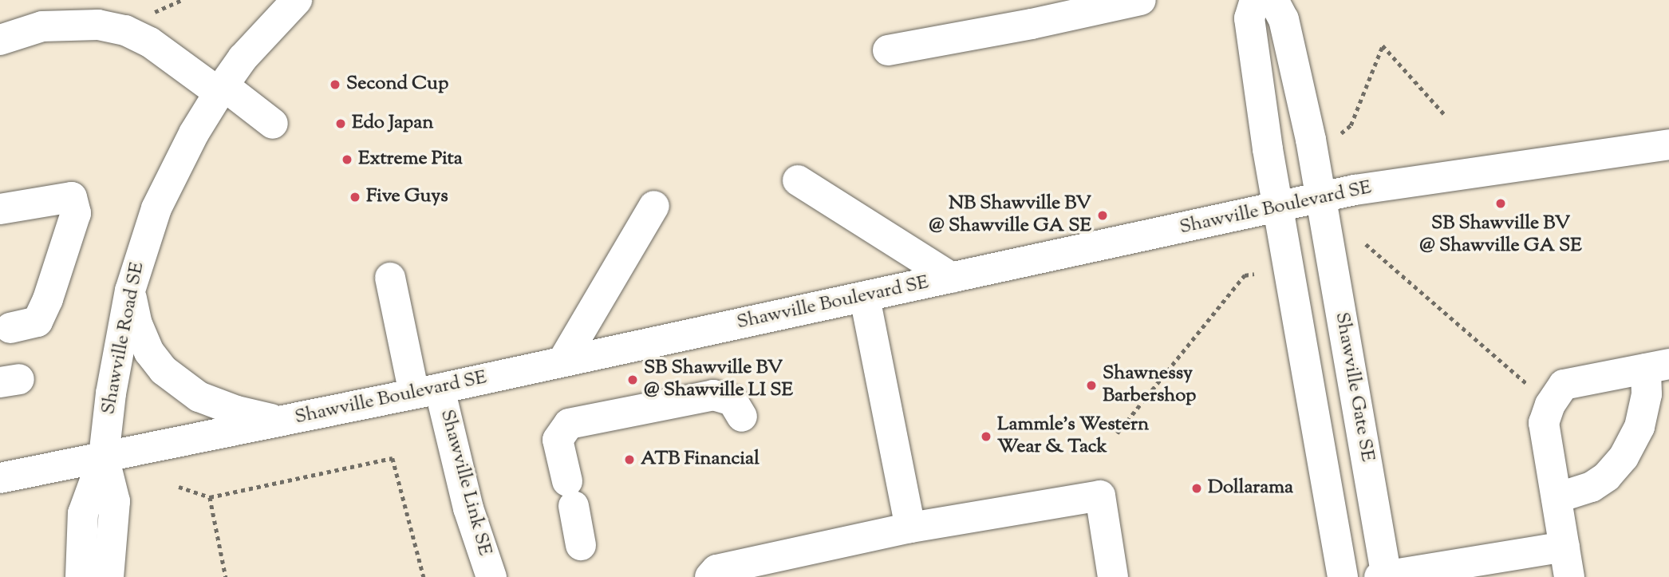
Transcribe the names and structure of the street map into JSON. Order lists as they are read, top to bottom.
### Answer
{
  "streets": {
    "street": [
      "Shawville Boulevard SE",
      "Shawville Road SE",
      "Shawville Gate SE",
      "Shawville Link SE"
    ]
  },
  "crossings": [
    ["Shawville Boulevard SE", "Shawville Road SE"],
    ["Shawville Boulevard SE", "Shawville Gate SE"],
    ["Shawville Boulevard SE", "Shawville Link SE"]
  ],
  "places": [
    "Second Cup",
    "Edo Japan",
    "Extreme Pita",
    "Five Guys",
    "SB Shawville BV @ Shawville GA SE",
    "NB Shawville BV @ Shawville GA SE",
    "SB Shawville BV @ Shawville LI SE",
    "Shawnessy Barbershop",
    "Lammle's Western Wear & Tack",
    "ATB Financial",
    "Dollarama"
  ]
}
